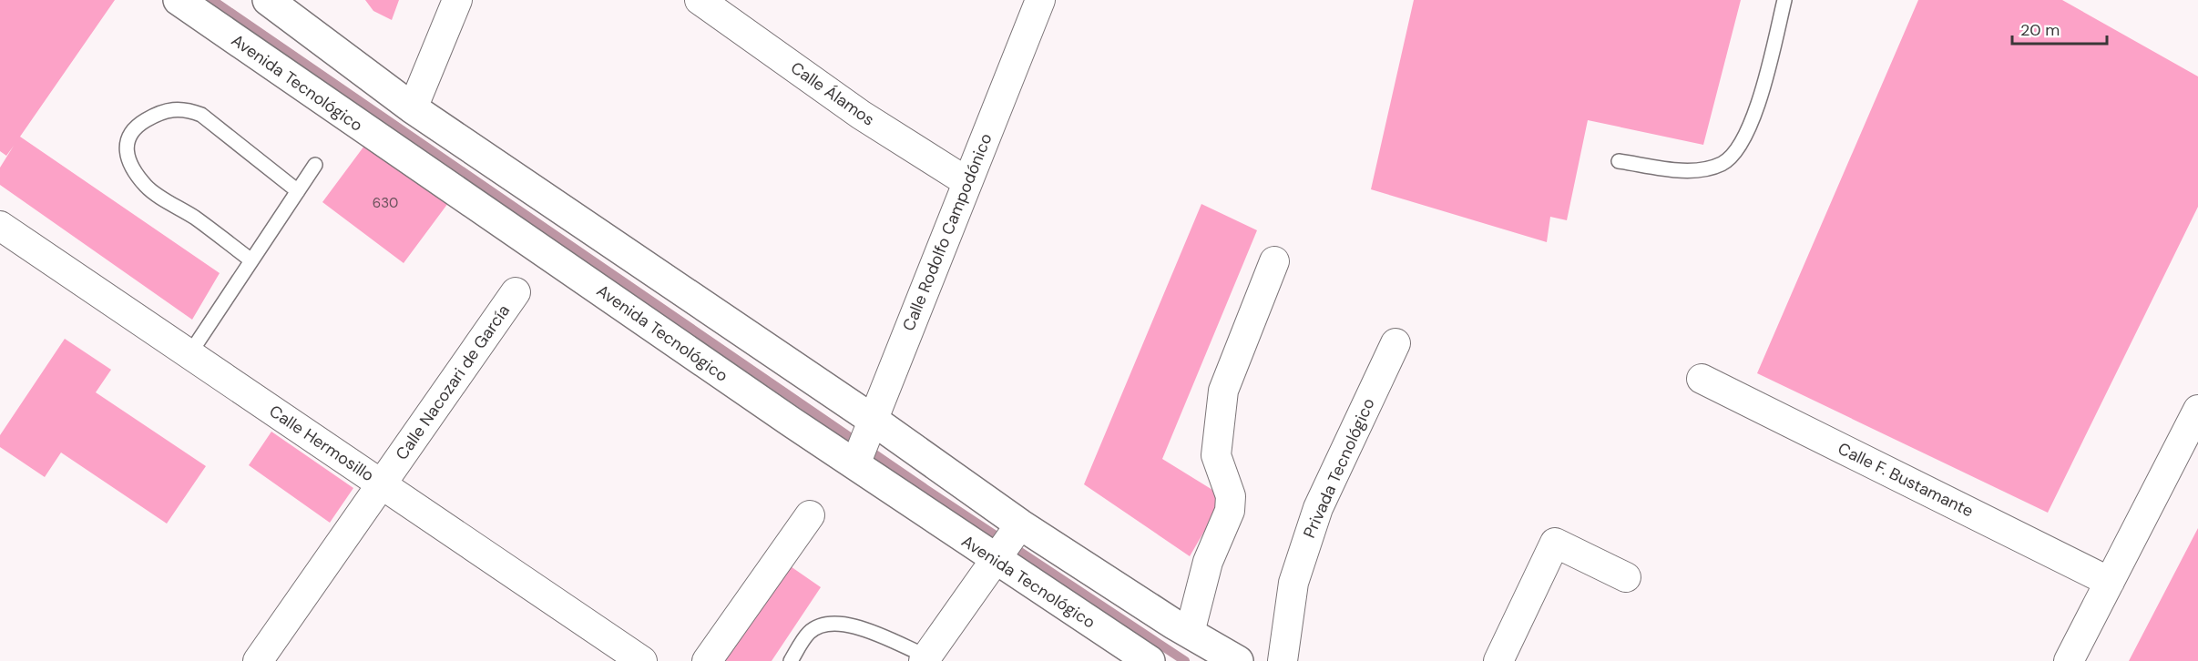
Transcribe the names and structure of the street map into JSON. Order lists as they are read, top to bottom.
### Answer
{
  "streets": {
    "main road": ["Avenida Tecnológico"],
    "street": [
      "Calle Álamos",
      "Calle Rodolfo Campodónico",
      "Calle Nacozari de García",
      "Calle Hermosillo",
      "Privada Tecnológico",
      "Calle F. Bustamante"
    ]
  },
  "crossings": [
    ["Avenida Tecnológico", "Calle Rodolfo Campodónico"],
    ["Calle Álamos", "Calle Rodolfo Campodónico"],
    ["Calle Nacozari de García", "Calle Hermosillo"]
  ],
  "house_numbers": ["630"],
  "scale_bar": "20 m"
}
